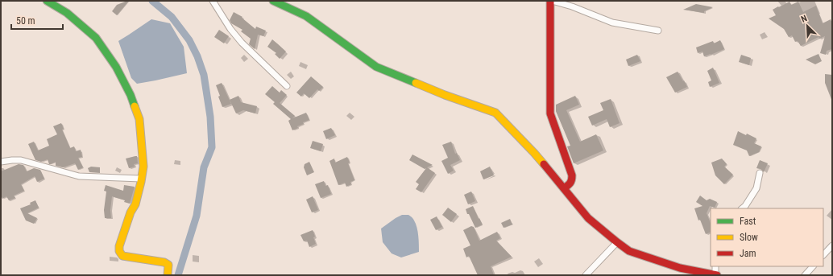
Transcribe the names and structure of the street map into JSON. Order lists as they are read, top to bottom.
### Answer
{
  "legend": ["Fast", "Slow", "Jam"],
  "scale_bar": "50 m",
  "north": "top left"
}
